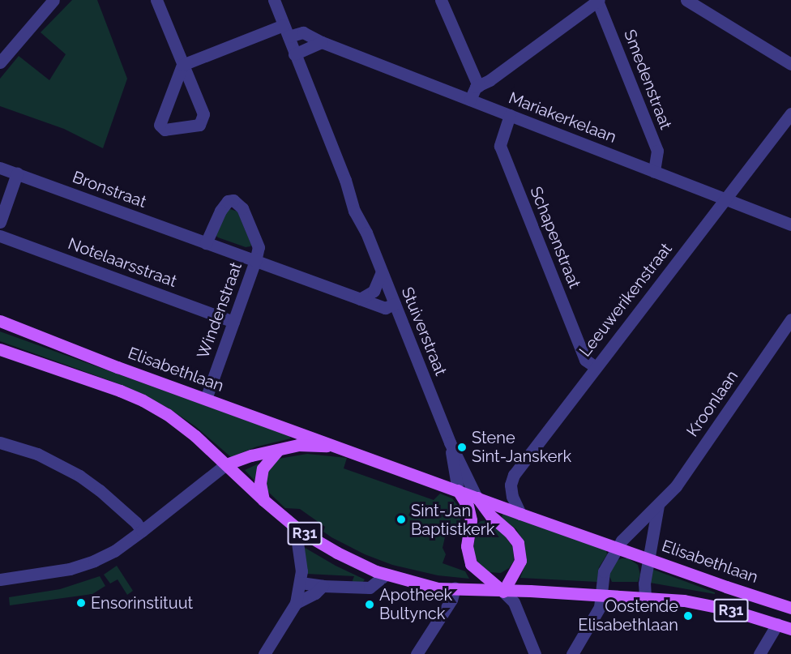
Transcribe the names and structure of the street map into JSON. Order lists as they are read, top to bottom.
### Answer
{
  "streets": {
    "main road": ["Elisabethlaan", "R31"],
    "street": [
      "Smedenstraat",
      "Mariakerkelaan",
      "Bronstraat",
      "Schapenstraat",
      "Notelaarsstraat",
      "Leeuwerikenstraat",
      "Windenstraat",
      "Stuiverstraat",
      "Kroonlaan"
    ]
  },
  "crossings": [
    ["Smedenstraat", "Mariakerkelaan"],
    ["Mariakerkelaan", "Schapenstraat"],
    ["Mariakerkelaan", "Leeuwerikenstraat"],
    ["Mariakerkelaan", "Stuiverstraat"],
    ["Bronstraat", "Windenstraat"],
    ["Bronstraat", "Stuiverstraat"],
    ["Schapenstraat", "Leeuwerikenstraat"],
    ["Notelaarsstraat", "Windenstraat"],
    ["Leeuwerikenstraat", "Elisabethlaan"],
    ["Windenstraat", "Elisabethlaan"],
    ["Stuiverstraat", "Elisabethlaan"],
    ["Elisabethlaan", "Kroonlaan"],
    ["Elisabethlaan", "R31"]
  ],
  "places": [
    "Stene Sint-Janskerk",
    "Sint-Jan Baptistkerk",
    "Ensorinstituut",
    "Apotheek Bultynck",
    "Oostende Elisabethlaan"
  ]
}
